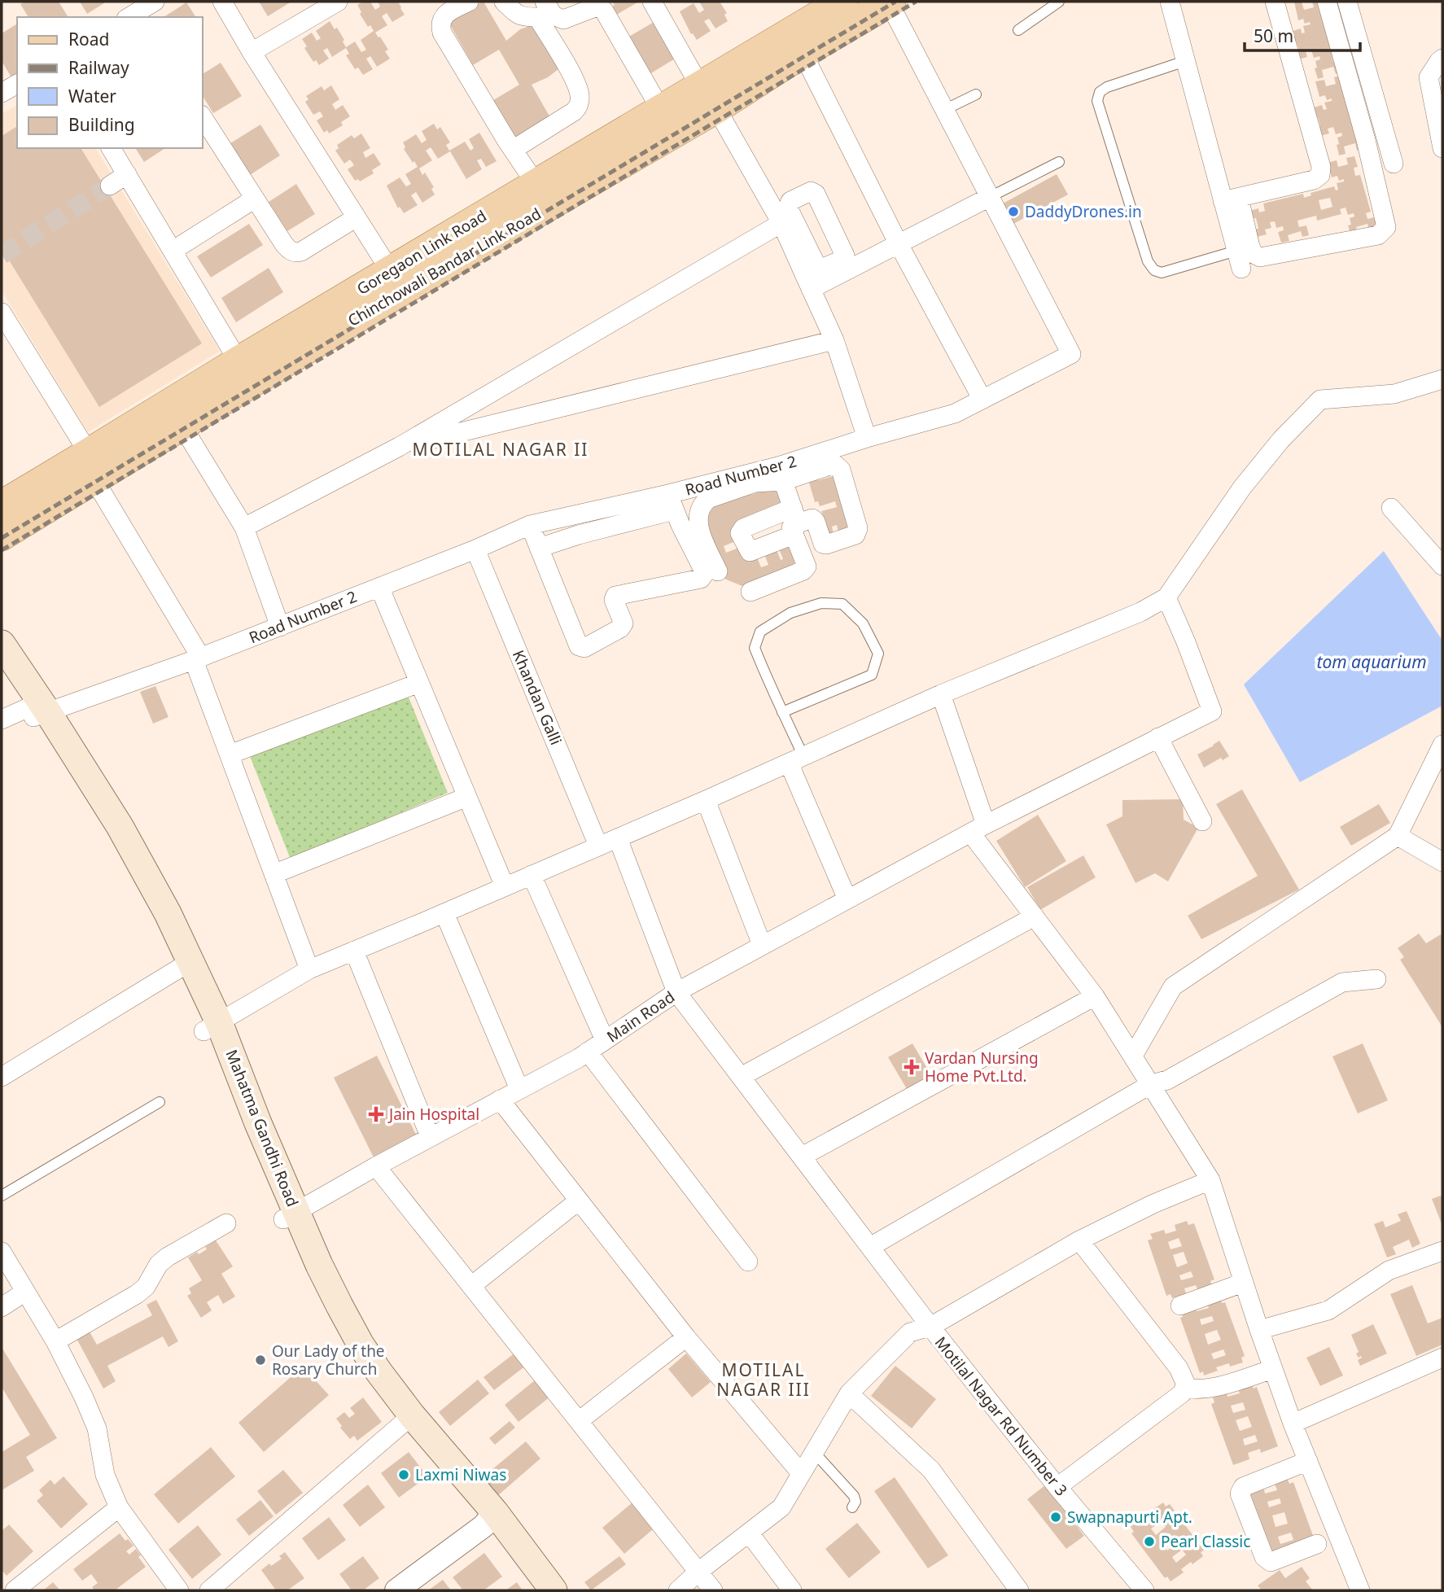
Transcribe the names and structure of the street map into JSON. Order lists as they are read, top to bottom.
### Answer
{
  "streets": {
    "main road": ["Goregaon Link Road", "Chinchowali Bandar Link Road", "Mahatma Gandhi Road"],
    "street": [
      "Road Number 2",
      "Khandan Galli",
      "Main Road",
      "Motilal Nagar Rd Number 3"
    ]
  },
  "crossings": [
    ["Goregaon Link Road", "Chinchowali Bandar Link Road"],
    ["Chinchowali Bandar Link Road", "Road Number 2"],
    ["Road Number 2", "Khandan Galli"],
    ["Road Number 2", "Mahatma Gandhi Road"],
    ["Main Road", "Mahatma Gandhi Road"]
  ],
  "districts": ["MOTILAL NAGAR II", "MOTILAL NAGAR III"],
  "water": ["tom aquarium"],
  "places": {
    "other": [
      "DaddyDrones.in",
      "Our Lady of the Rosary Church",
      "Laxmi Niwas",
      "Swapnapurti Apt.",
      "Pearl Classic"
    ],
    "health": ["Vardan Nursing Home Pvt.Ltd.", "Jain Hospital"]
  },
  "legend": [
    "Road",
    "Railway",
    "Water",
    "Building"
  ],
  "scale_bar": "50 m"
}
